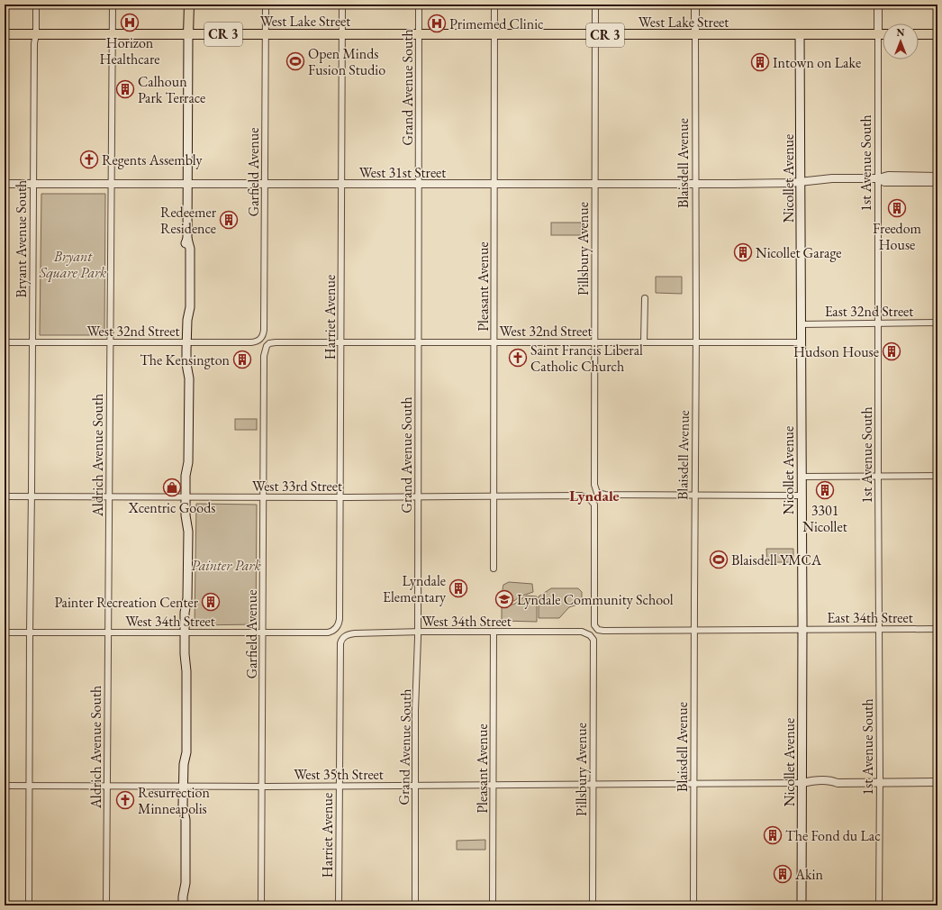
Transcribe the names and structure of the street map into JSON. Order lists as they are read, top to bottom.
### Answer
{
  "streets": {
    "main road": ["West Lake Street", "CR 3", "Nicollet Avenue"],
    "street": [
      "Grand Avenue South",
      "Blaisdell Avenue",
      "1st Avenue South",
      "Garfield Avenue",
      "West 31st Street",
      "Bryant Avenue South",
      "Pillsbury Avenue",
      "Pleasant Avenue",
      "East 32nd Street",
      "Harriet Avenue",
      "West 32nd Street",
      "Aldrich Avenue South",
      "West 33rd Street",
      "East 34th Street",
      "West 34th Street",
      "West 35th Street"
    ]
  },
  "crossings": [
    ["West Lake Street", "CR 3"],
    ["West Lake Street", "Grand Avenue South"],
    ["West Lake Street", "Blaisdell Avenue"],
    ["West Lake Street", "Garfield Avenue"],
    ["West Lake Street", "Nicollet Avenue"],
    ["West Lake Street", "Bryant Avenue South"],
    ["West Lake Street", "Pillsbury Avenue"],
    ["West Lake Street", "Pleasant Avenue"],
    ["West Lake Street", "Harriet Avenue"],
    ["West Lake Street", "Aldrich Avenue South"],
    ["CR 3", "1st Avenue South"],
    ["CR 3", "Nicollet Avenue"],
    ["Grand Avenue South", "West 31st Street"],
    ["Grand Avenue South", "West 32nd Street"],
    ["Grand Avenue South", "West 33rd Street"],
    ["Grand Avenue South", "West 34th Street"],
    ["Grand Avenue South", "West 35th Street"],
    ["Blaisdell Avenue", "West 31st Street"],
    ["Blaisdell Avenue", "Pillsbury Avenue"],
    ["Blaisdell Avenue", "West 32nd Street"],
    ["Blaisdell Avenue", "West 33rd Street"],
    ["Blaisdell Avenue", "West 35th Street"],
    ["1st Avenue South", "West 31st Street"],
    ["1st Avenue South", "East 32nd Street"],
    ["1st Avenue South", "East 34th Street"],
    ["Garfield Avenue", "West 31st Street"],
    ["Garfield Avenue", "West 32nd Street"],
    ["Garfield Avenue", "West 33rd Street"],
    ["Garfield Avenue", "West 34th Street"],
    ["Garfield Avenue", "West 35th Street"],
    ["West 31st Street", "Nicollet Avenue"],
    ["West 31st Street", "Bryant Avenue South"],
    ["West 31st Street", "Pillsbury Avenue"],
    ["West 31st Street", "Pleasant Avenue"],
    ["West 31st Street", "Harriet Avenue"],
    ["West 31st Street", "Aldrich Avenue South"],
    ["Nicollet Avenue", "East 32nd Street"],
    ["Nicollet Avenue", "West 32nd Street"],
    ["Nicollet Avenue", "East 34th Street"],
    ["Nicollet Avenue", "West 35th Street"],
    ["Bryant Avenue South", "West 32nd Street"],
    ["Bryant Avenue South", "West 33rd Street"],
    ["Bryant Avenue South", "West 34th Street"],
    ["Bryant Avenue South", "West 35th Street"],
    ["Pillsbury Avenue", "West 32nd Street"],
    ["Pillsbury Avenue", "West 34th Street"],
    ["Pillsbury Avenue", "West 35th Street"],
    ["Pleasant Avenue", "West 32nd Street"],
    ["Pleasant Avenue", "West 33rd Street"],
    ["Pleasant Avenue", "West 34th Street"],
    ["Pleasant Avenue", "West 35th Street"],
    ["Harriet Avenue", "West 32nd Street"],
    ["Harriet Avenue", "West 33rd Street"],
    ["Harriet Avenue", "West 34th Street"],
    ["Harriet Avenue", "West 35th Street"],
    ["West 32nd Street", "Aldrich Avenue South"],
    ["Aldrich Avenue South", "West 33rd Street"],
    ["Aldrich Avenue South", "West 34th Street"],
    ["Aldrich Avenue South", "West 35th Street"]
  ],
  "districts": ["Lyndale"],
  "parks": ["Bryant Square Park", "Painter Park"],
  "places": {
    "hospital": ["Horizon Healthcare", "Primemed Clinic"],
    "sports": ["Open Minds Fusion Studio", "Blaisdell YMCA"],
    "building": [
      "Intown on Lake",
      "Calhoun Park Terrace",
      "Freedom House",
      "Redeemer Residence",
      "Nicollet Garage",
      "Hudson House",
      "The Kensington",
      "3301 Nicollet",
      "Lyndale Elementary",
      "Painter Recreation Center",
      "The Fond du Lac",
      "Akin"
    ],
    "church": ["Regents Assembly", "Saint Francis Liberal Catholic Church", "Resurrection Minneapolis"],
    "shop": ["Xcentric Goods"],
    "school or university": ["Lyndale Community School"]
  },
  "north": "top"
}
